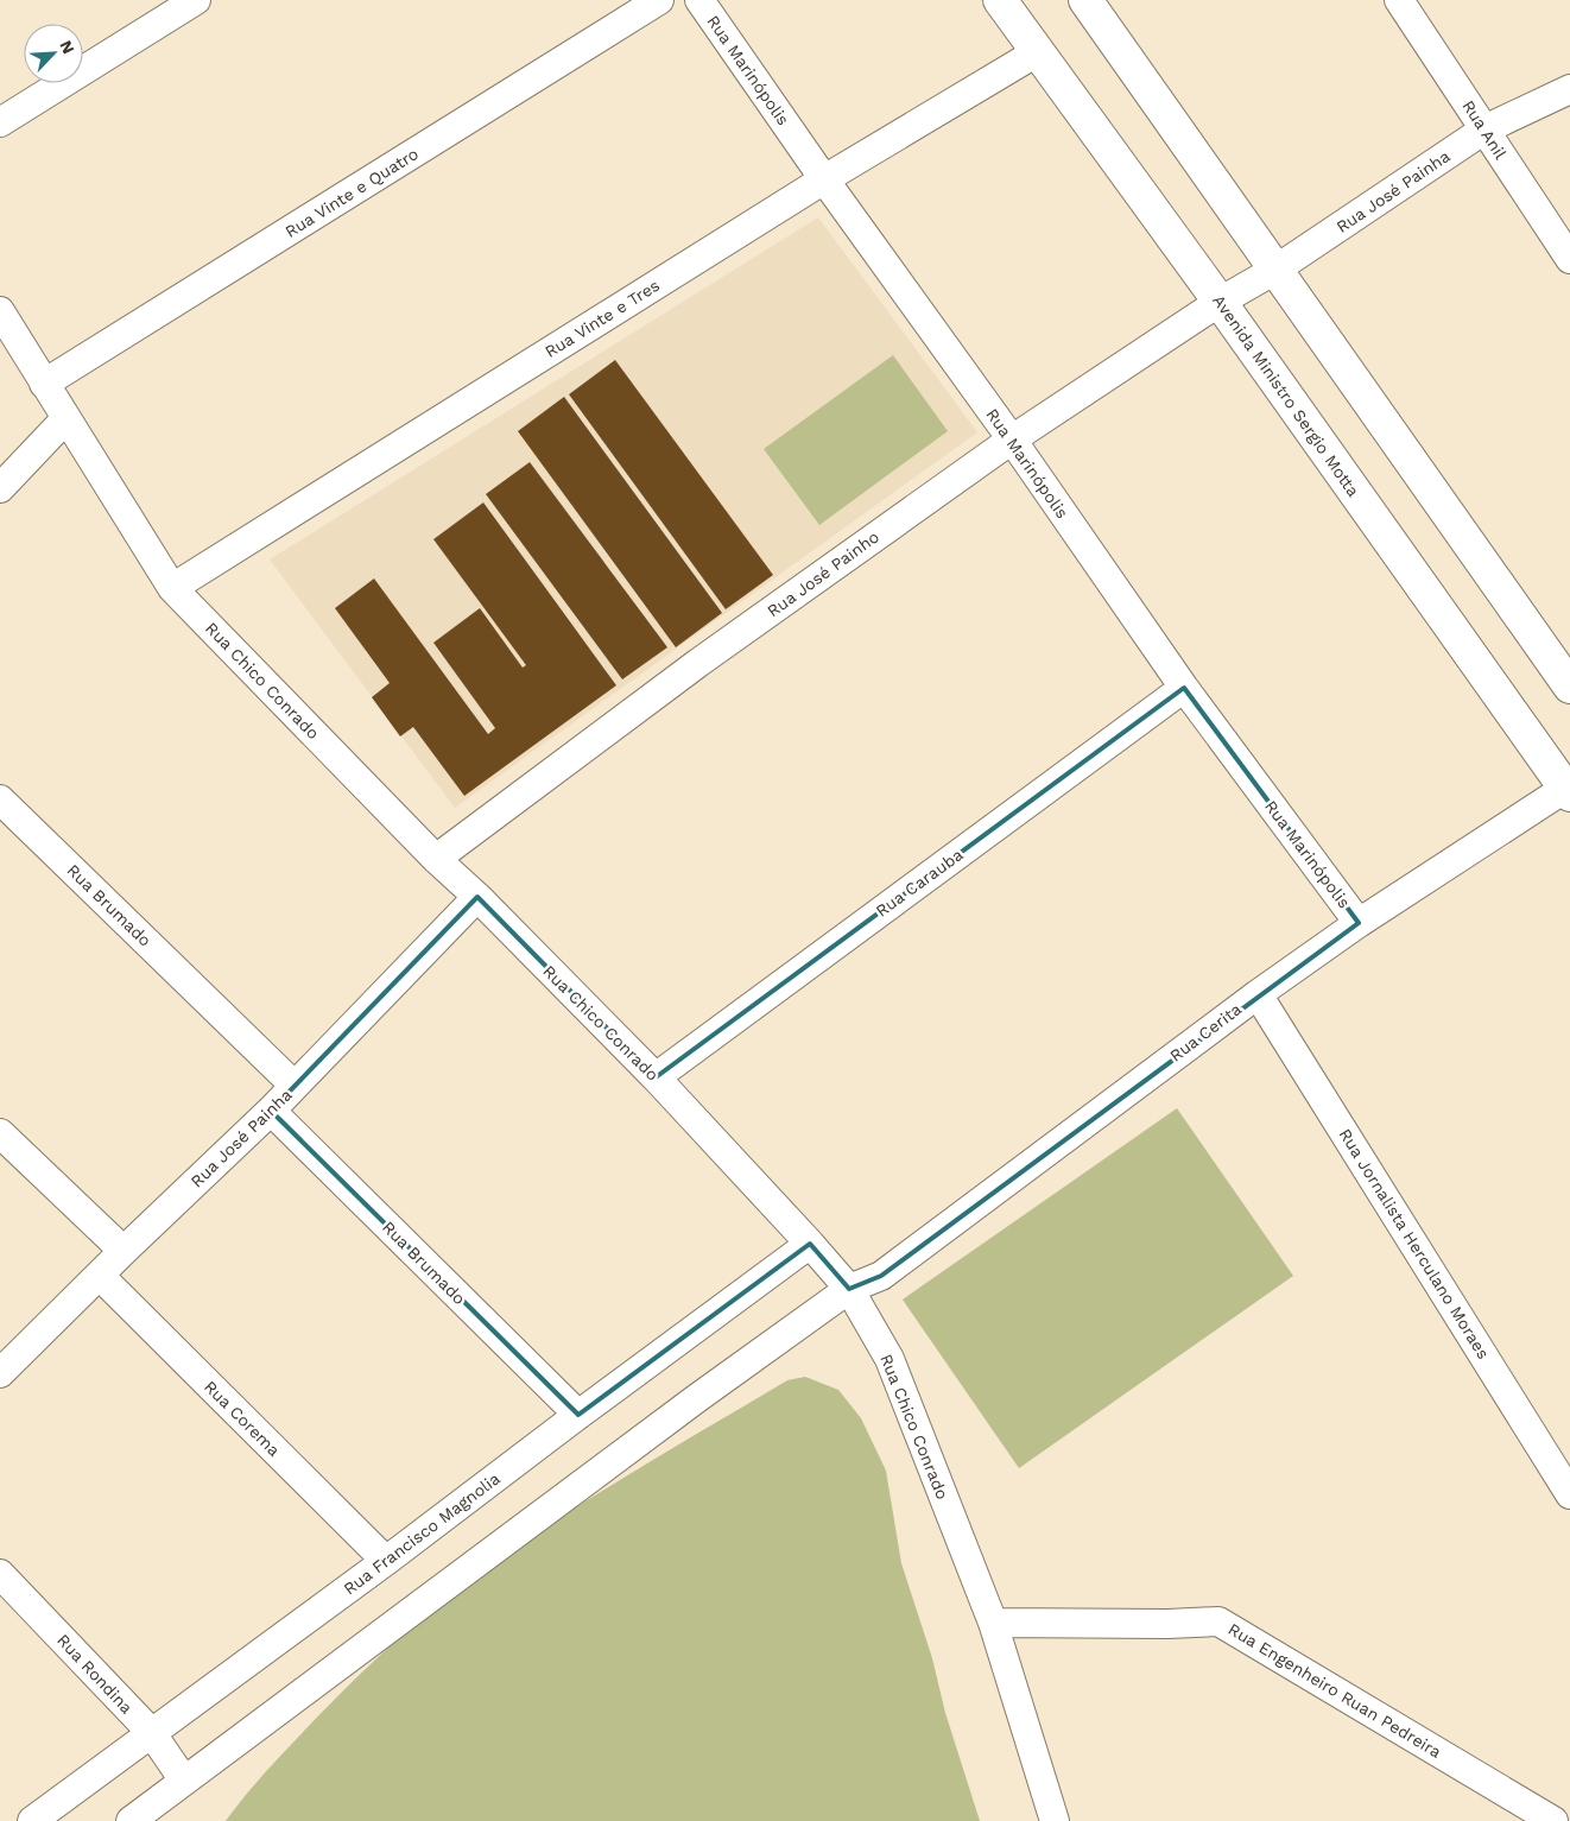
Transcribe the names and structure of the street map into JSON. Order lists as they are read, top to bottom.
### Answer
{
  "streets": {
    "street": [
      "Rua Marinópolis",
      "Rua Anil",
      "Rua José Painha",
      "Rua Vinte e Quatro",
      "Rua Vinte e Tres",
      "Avenida Ministro Sergio Motta",
      "Rua José Painho",
      "Rua Chico Conrado",
      "Rua Carauba",
      "Rua Brumado",
      "Rua Cerita",
      "Rua Jornalista Herculano Moraes",
      "Rua Corema",
      "Rua Francisco Magnolia",
      "Rua Rondina",
      "Rua Engenheiro Ruan Pedreira"
    ]
  },
  "crossings": [
    ["Rua Marinópolis", "Rua Vinte e Tres"],
    ["Rua Marinópolis", "Rua José Painho"],
    ["Rua Marinópolis", "Rua Carauba"],
    ["Rua Marinópolis", "Rua Cerita"],
    ["Rua Anil", "Rua José Painha"],
    ["Rua José Painha", "Avenida Ministro Sergio Motta"],
    ["Rua José Painha", "Rua José Painho"],
    ["Rua José Painha", "Rua Chico Conrado"],
    ["Rua José Painha", "Rua Brumado"],
    ["Rua José Painha", "Rua Corema"],
    ["Rua Vinte e Quatro", "Rua Chico Conrado"],
    ["Rua Vinte e Tres", "Avenida Ministro Sergio Motta"],
    ["Rua Vinte e Tres", "Rua Chico Conrado"],
    ["Avenida Ministro Sergio Motta", "Rua José Painho"],
    ["Avenida Ministro Sergio Motta", "Rua Cerita"],
    ["Rua José Painho", "Rua Chico Conrado"],
    ["Rua Chico Conrado", "Rua Carauba"],
    ["Rua Chico Conrado", "Rua Cerita"],
    ["Rua Chico Conrado", "Rua Francisco Magnolia"],
    ["Rua Chico Conrado", "Rua Engenheiro Ruan Pedreira"],
    ["Rua Brumado", "Rua Francisco Magnolia"],
    ["Rua Cerita", "Rua Jornalista Herculano Moraes"],
    ["Rua Corema", "Rua Francisco Magnolia"],
    ["Rua Francisco Magnolia", "Rua Rondina"]
  ],
  "north": "top right"
}
